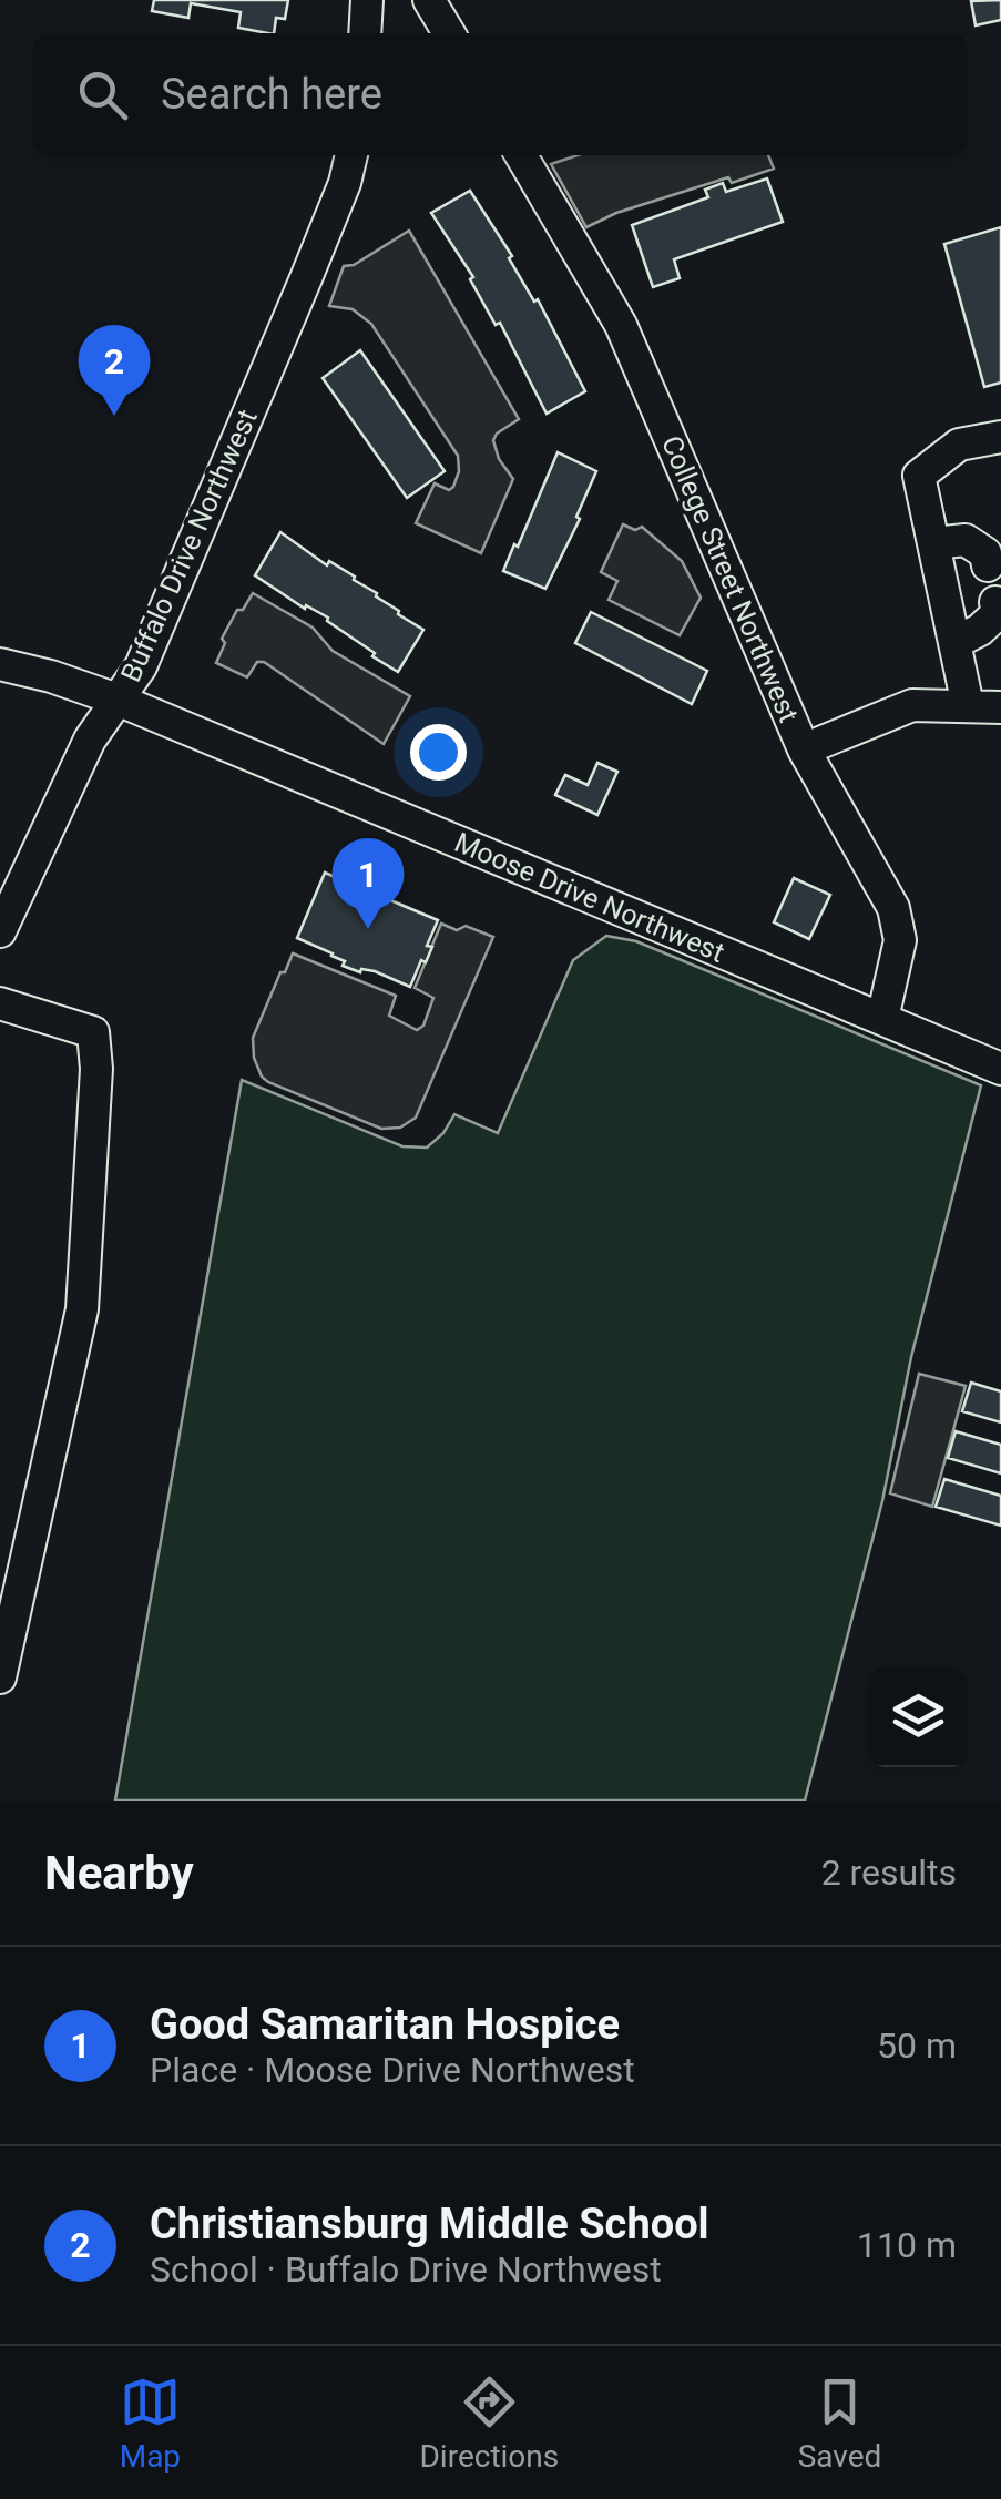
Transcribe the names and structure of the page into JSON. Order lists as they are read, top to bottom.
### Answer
{
  "streets": {
    "street": ["Buffalo Drive Northwest", "College Street Northwest", "Moose Drive Northwest"]
  },
  "crossings": [
    ["Buffalo Drive Northwest", "Moose Drive Northwest"],
    ["College Street Northwest", "Moose Drive Northwest"]
  ],
  "page": {
    "search": "Search here",
    "pins": ["2", "1"],
    "heading": ["Nearby", "2 results"],
    "list": [
      {
        "mark": "1",
        "name": "Good Samaritan Hospice",
        "note": "Place · Moose Drive Northwest",
        "value": "50 m"
      },
      {
        "mark": "2",
        "name": "Christiansburg Middle School",
        "note": "School · Buffalo Drive Northwest",
        "value": "110 m"
      }
    ],
    "nav": ["Map", "Directions", "Saved"]
  }
}
